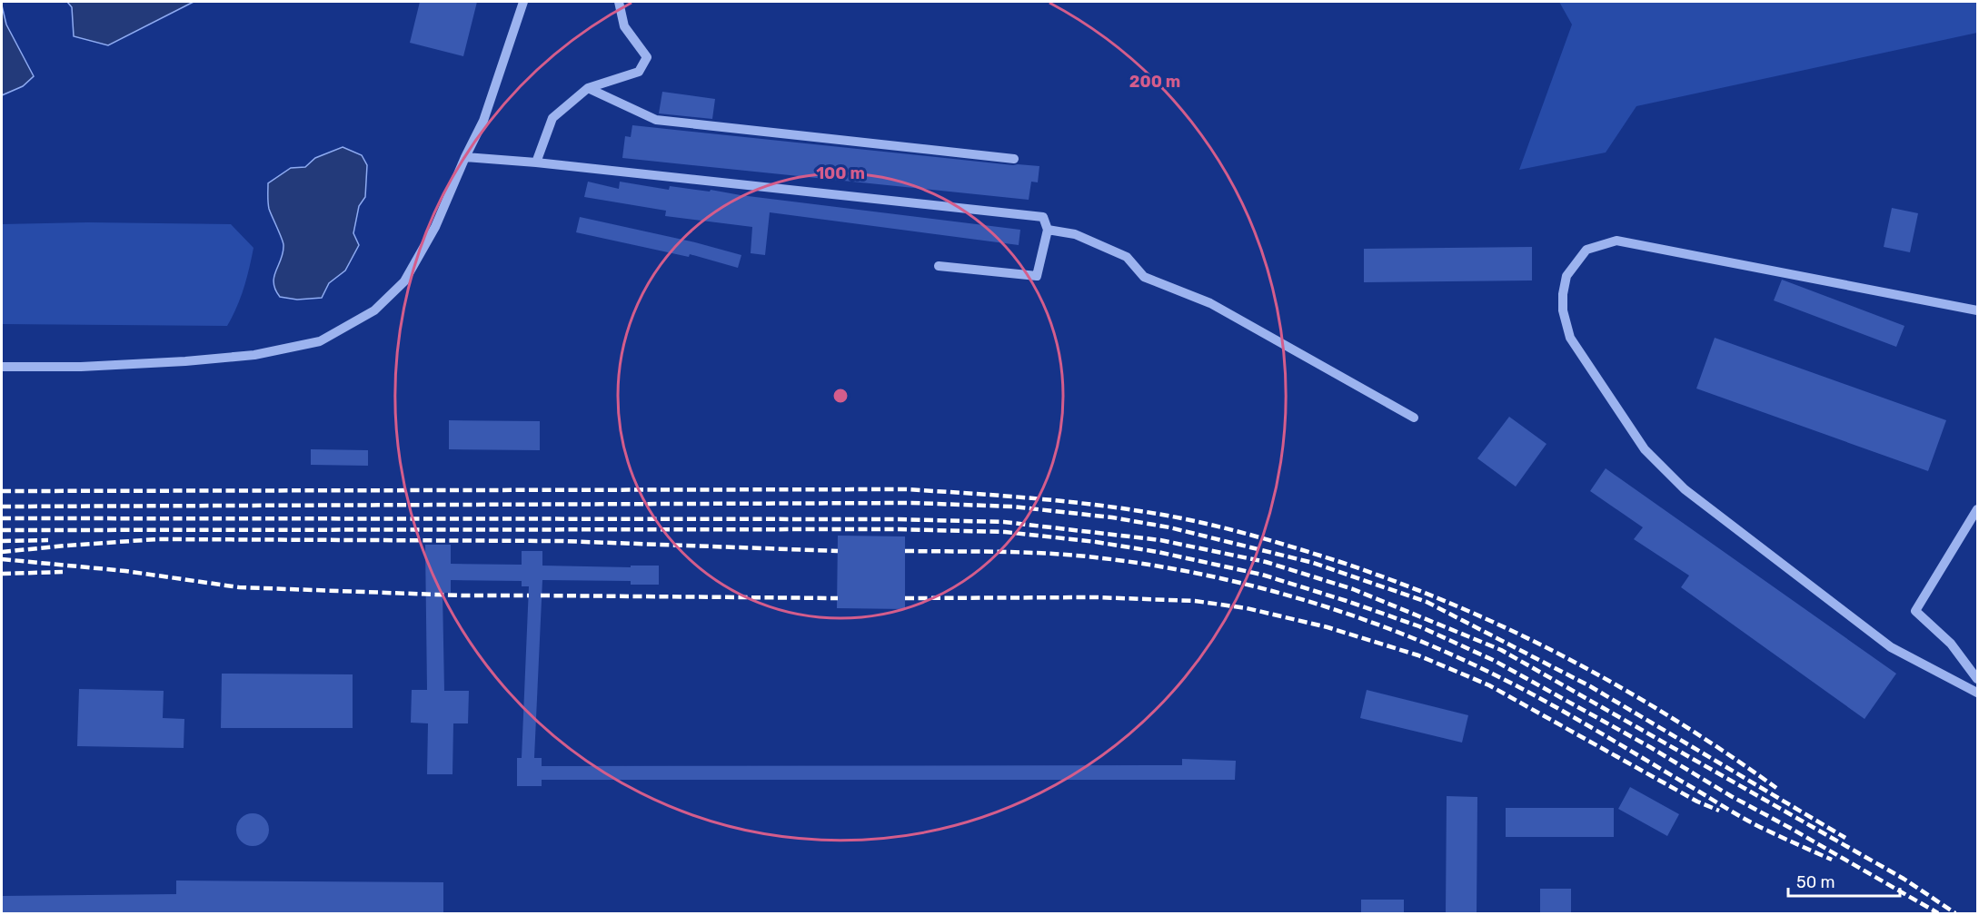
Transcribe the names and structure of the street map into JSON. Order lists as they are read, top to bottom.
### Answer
{
  "scale_bar": "50 m",
  "rings": ["200 m", "100 m"]
}
